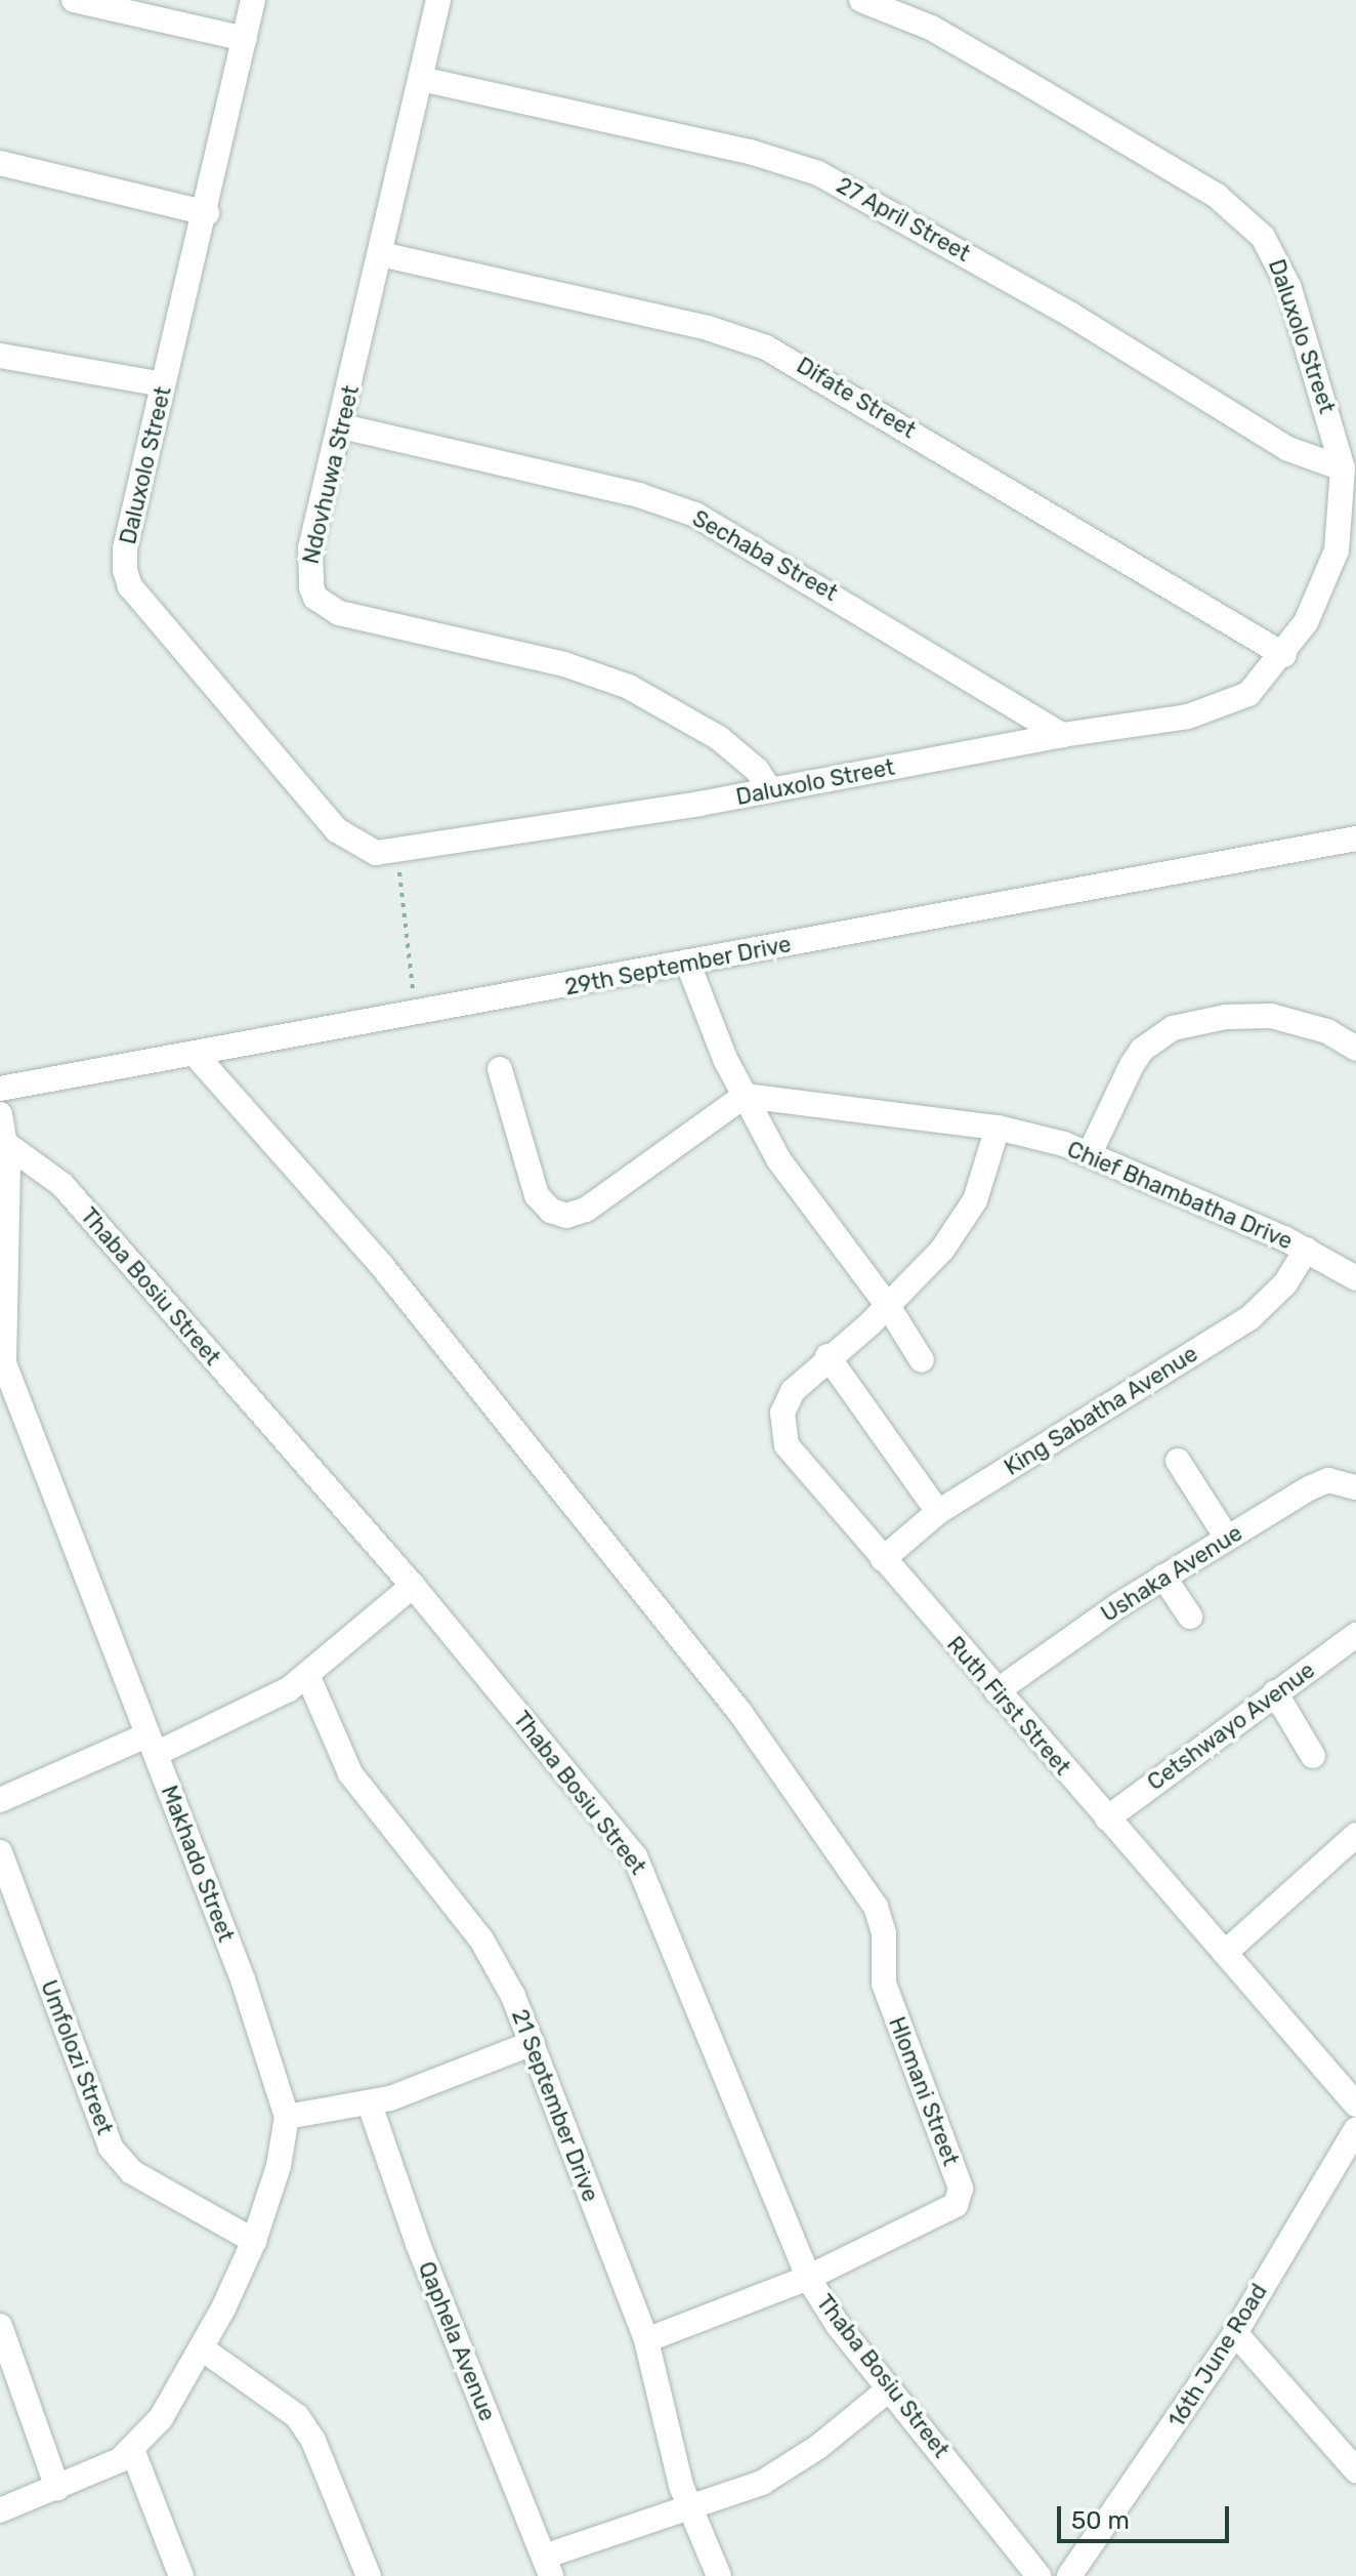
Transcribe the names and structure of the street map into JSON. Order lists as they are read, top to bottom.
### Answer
{
  "streets": {
    "street": [
      "27 April Street",
      "Daluxolo Street",
      "Difate Street",
      "Ndovhuwa Street",
      "Sechaba Street",
      "29th September Drive",
      "Chief Bhambatha Drive",
      "Thaba Bosiu Street",
      "King Sabatha Avenue",
      "Ushaka Avenue",
      "Ruth First Street",
      "Cetshwayo Avenue",
      "Makhado Street",
      "Umfolozi Street",
      "Hlomani Street",
      "21 September Drive",
      "Qaphela Avenue",
      "16th June Road"
    ]
  },
  "crossings": [
    ["27 April Street", "Daluxolo Street"],
    ["27 April Street", "Ndovhuwa Street"],
    ["Daluxolo Street", "Difate Street"],
    ["Daluxolo Street", "Ndovhuwa Street"],
    ["Daluxolo Street", "Sechaba Street"],
    ["Difate Street", "Ndovhuwa Street"],
    ["Ndovhuwa Street", "Sechaba Street"],
    ["29th September Drive", "Hlomani Street"],
    ["Chief Bhambatha Drive", "King Sabatha Avenue"],
    ["Thaba Bosiu Street", "Makhado Street"],
    ["Thaba Bosiu Street", "Hlomani Street"],
    ["King Sabatha Avenue", "Ruth First Street"],
    ["Ushaka Avenue", "Ruth First Street"],
    ["Ruth First Street", "Cetshwayo Avenue"],
    ["Makhado Street", "Umfolozi Street"],
    ["Hlomani Street", "21 September Drive"]
  ],
  "scale_bar": "50 m"
}
